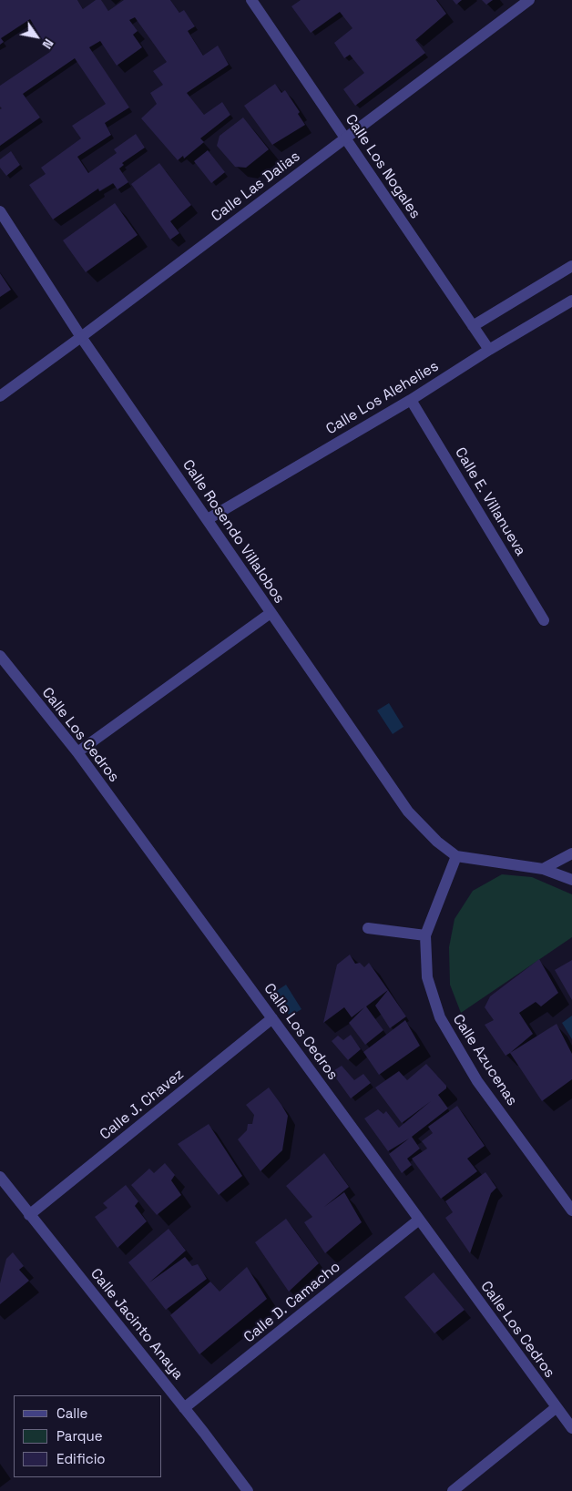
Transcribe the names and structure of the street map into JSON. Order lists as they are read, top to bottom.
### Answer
{
  "streets": {
    "street": [
      "Calle Los Nogales",
      "Calle Las Dalias",
      "Calle Los Alehelies",
      "Calle E. Villanueva",
      "Calle Rosendo Villalobos",
      "Calle Los Cedros",
      "Calle Azucenas",
      "Calle J. Chavez",
      "Calle D. Camacho",
      "Calle Jacinto Anaya"
    ]
  },
  "crossings": [
    ["Calle Los Nogales", "Calle Las Dalias"],
    ["Calle Los Nogales", "Calle Los Alehelies"],
    ["Calle Las Dalias", "Calle Rosendo Villalobos"],
    ["Calle Los Alehelies", "Calle E. Villanueva"],
    ["Calle Los Alehelies", "Calle Rosendo Villalobos"],
    ["Calle Rosendo Villalobos", "Calle Azucenas"],
    ["Calle Los Cedros", "Calle J. Chavez"],
    ["Calle Los Cedros", "Calle D. Camacho"],
    ["Calle J. Chavez", "Calle Jacinto Anaya"],
    ["Calle D. Camacho", "Calle Jacinto Anaya"]
  ],
  "legend": ["Calle", "Parque", "Edificio"],
  "north": "bottom right"
}
